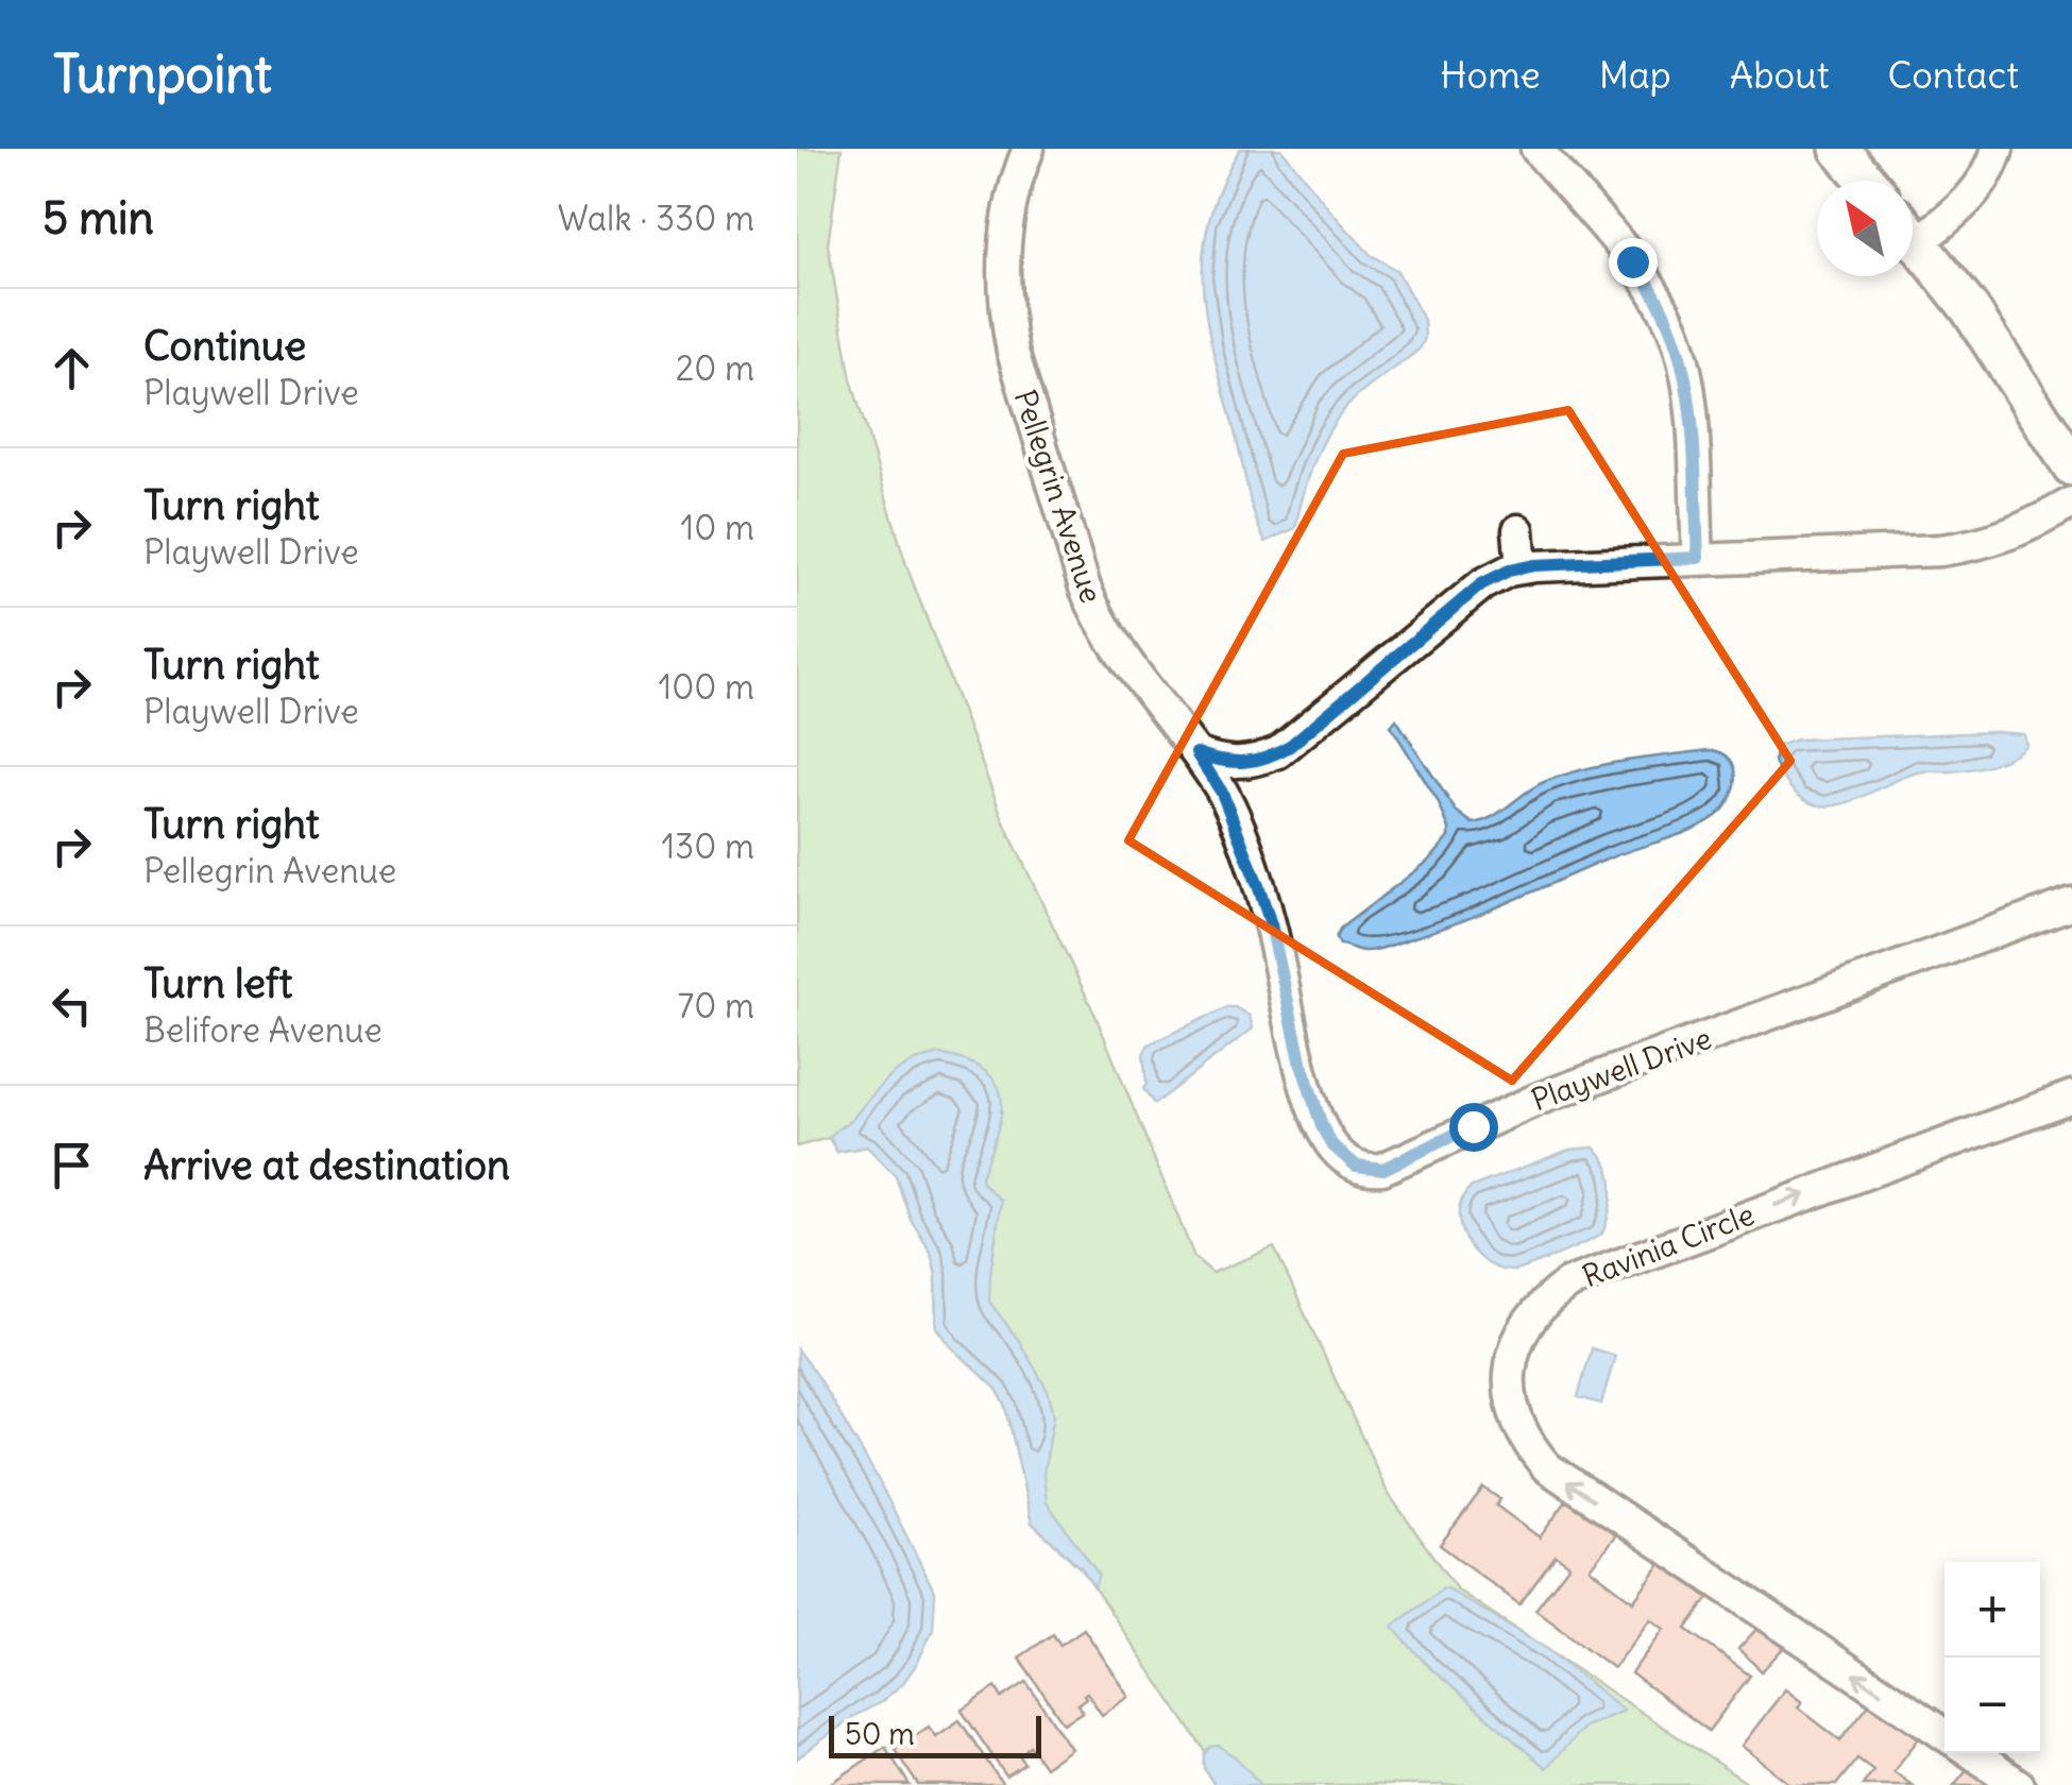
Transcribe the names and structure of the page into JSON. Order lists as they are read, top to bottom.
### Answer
{
  "streets": {
    "street": ["Pellegrin Avenue", "Playwell Drive", "Ravinia Circle"]
  },
  "crossings": [
    ["Pellegrin Avenue", "Playwell Drive"]
  ],
  "scale_bar": "50 m",
  "north": "top left",
  "page": {
    "header": "Turnpoint",
    "nav": [
      "Home",
      "Map",
      "About",
      "Contact"
    ],
    "heading": ["5 min", "Walk · 330 m"],
    "list": [
      ["Continue", "Playwell Drive", "20 m"],
      ["Turn right", "Playwell Drive", "10 m"],
      ["Turn right", "Playwell Drive", "100 m"],
      ["Turn right", "Pellegrin Avenue", "130 m"],
      ["Turn left", "Belifore Avenue", "70 m"],
      "Arrive at destination"
    ],
    "map_buttons": ["+", "−"],
    "scale": "50 m"
  }
}
